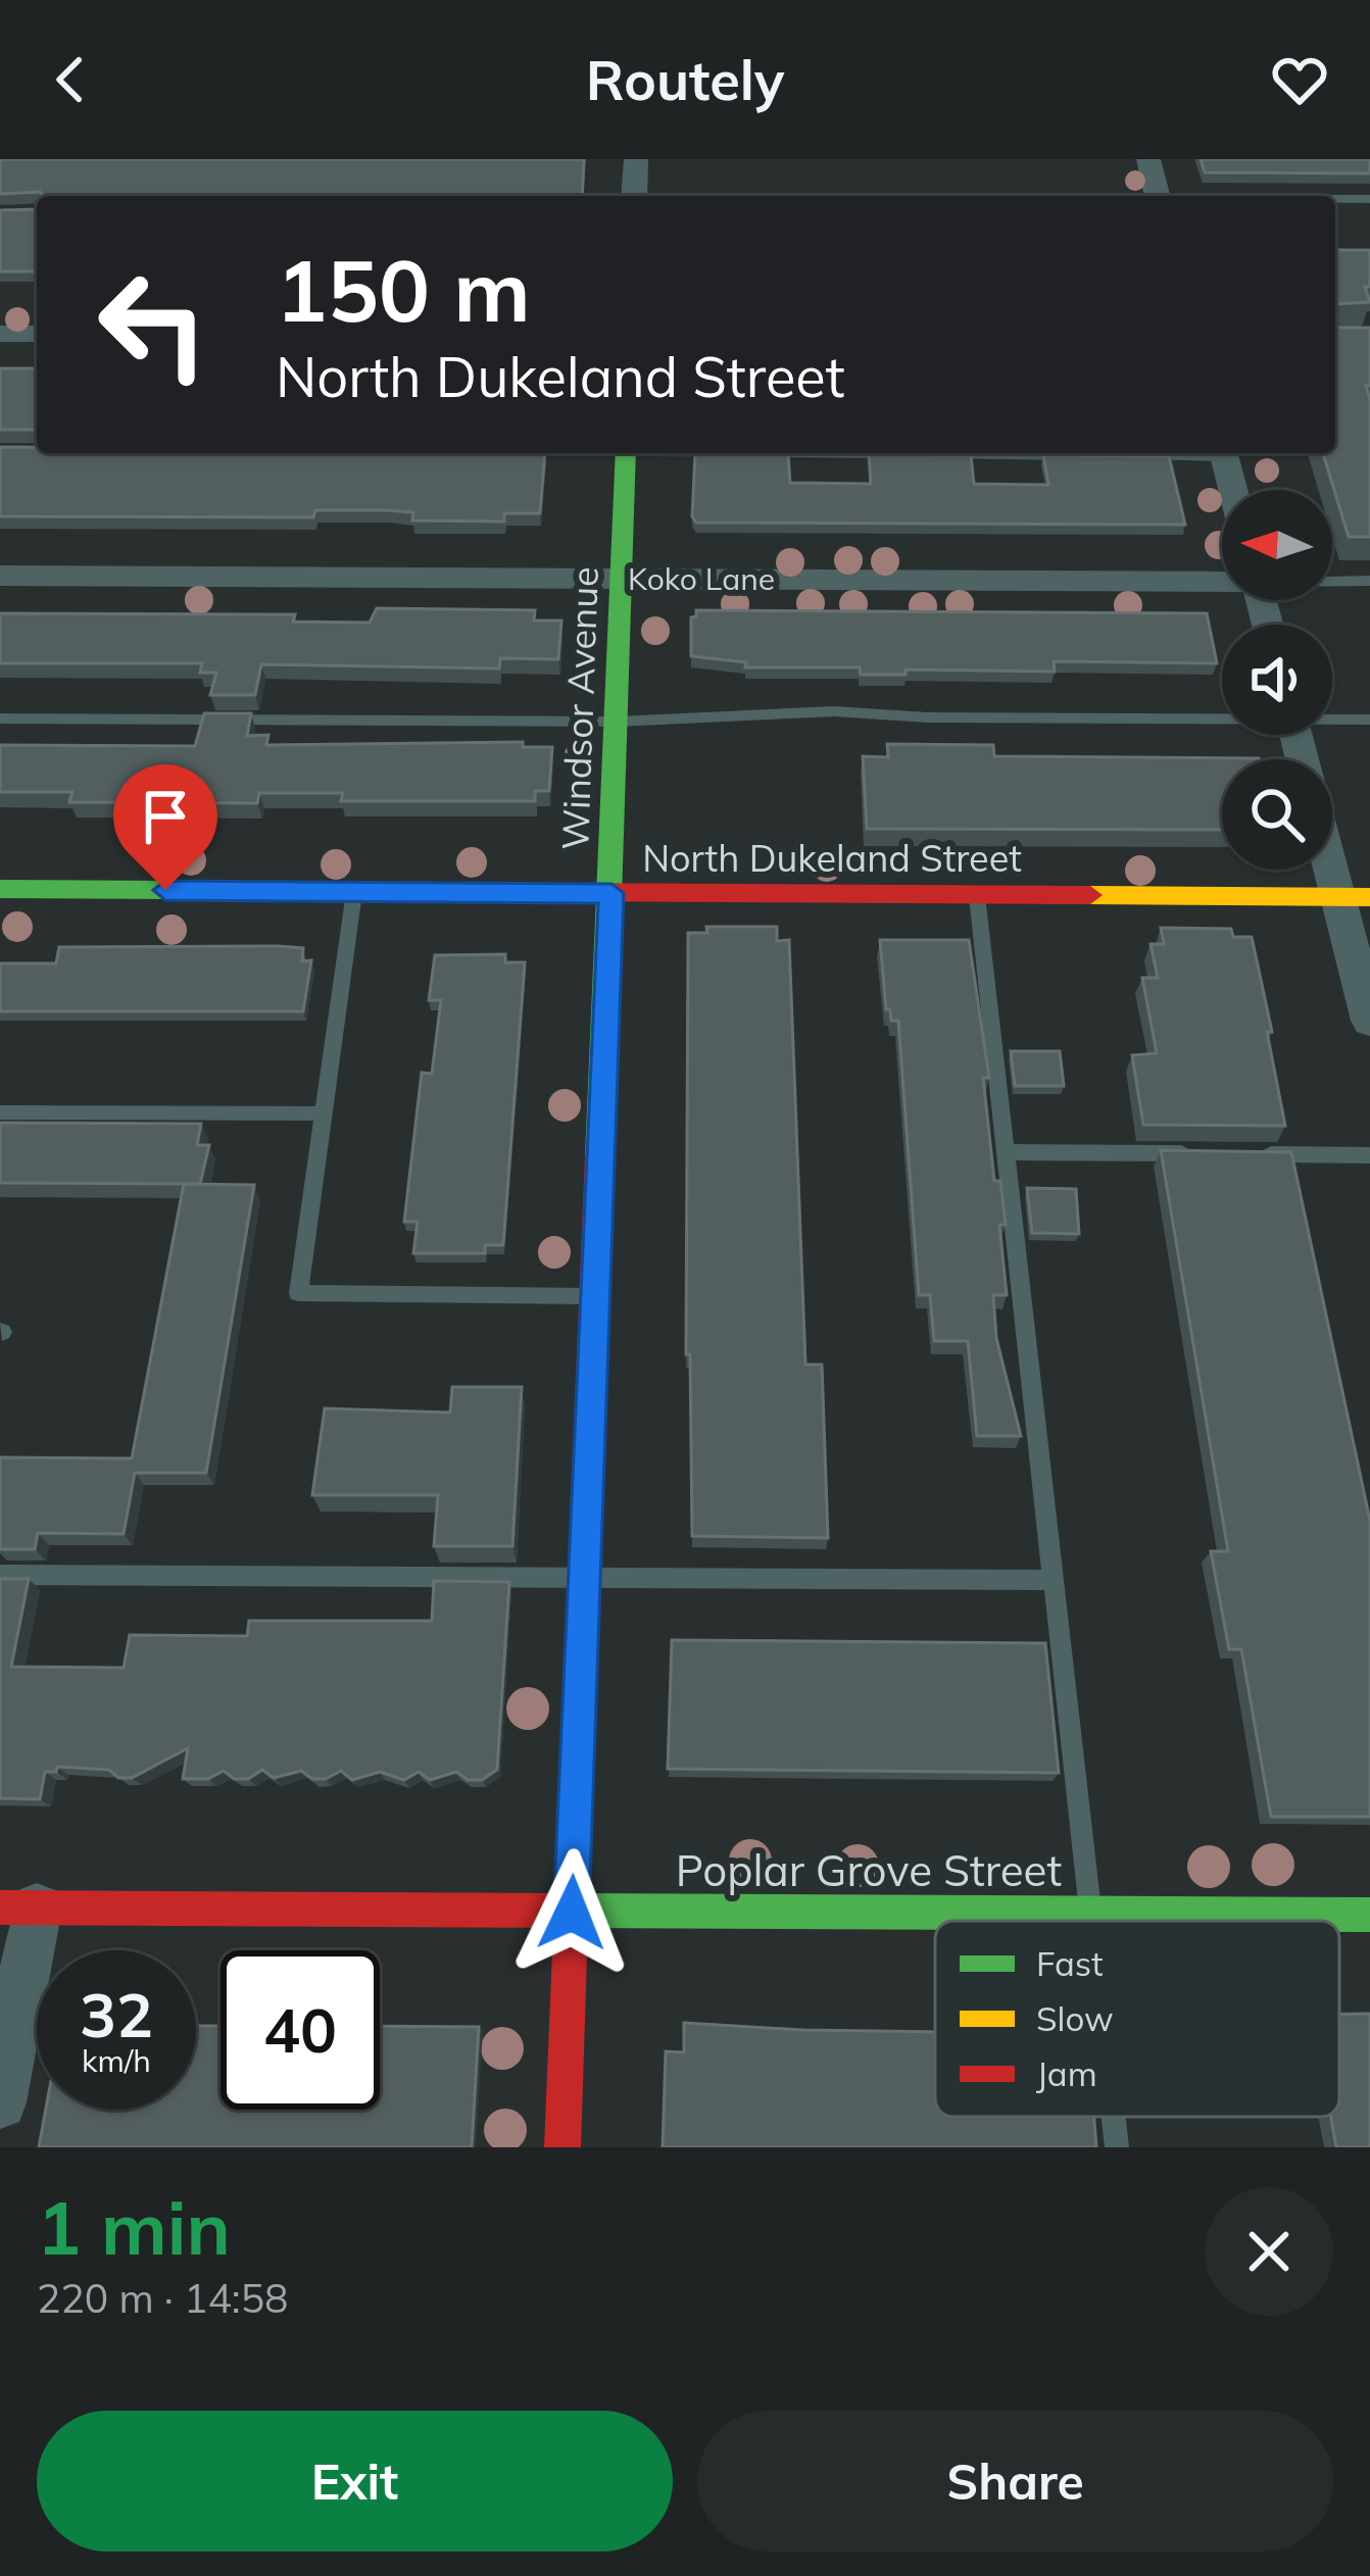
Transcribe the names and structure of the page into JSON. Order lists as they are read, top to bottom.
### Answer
{
  "streets": {
    "street": [
      "Koko Lane",
      "Windsor Avenue",
      "North Dukeland Street",
      "Poplar Grove Street"
    ]
  },
  "crossings": [
    ["Koko Lane", "Windsor Avenue"],
    ["Windsor Avenue", "North Dukeland Street"],
    ["Windsor Avenue", "Poplar Grove Street"]
  ],
  "legend": ["Fast", "Slow", "Jam"],
  "north": "left",
  "page": {
    "header": "Routely",
    "turn": ["150 m", "North Dukeland Street"],
    "speed": "32 km/h",
    "limit": "40",
    "heading": ["1 min", "220 m · 14:58"],
    "buttons": ["Exit", "Share"]
  }
}
